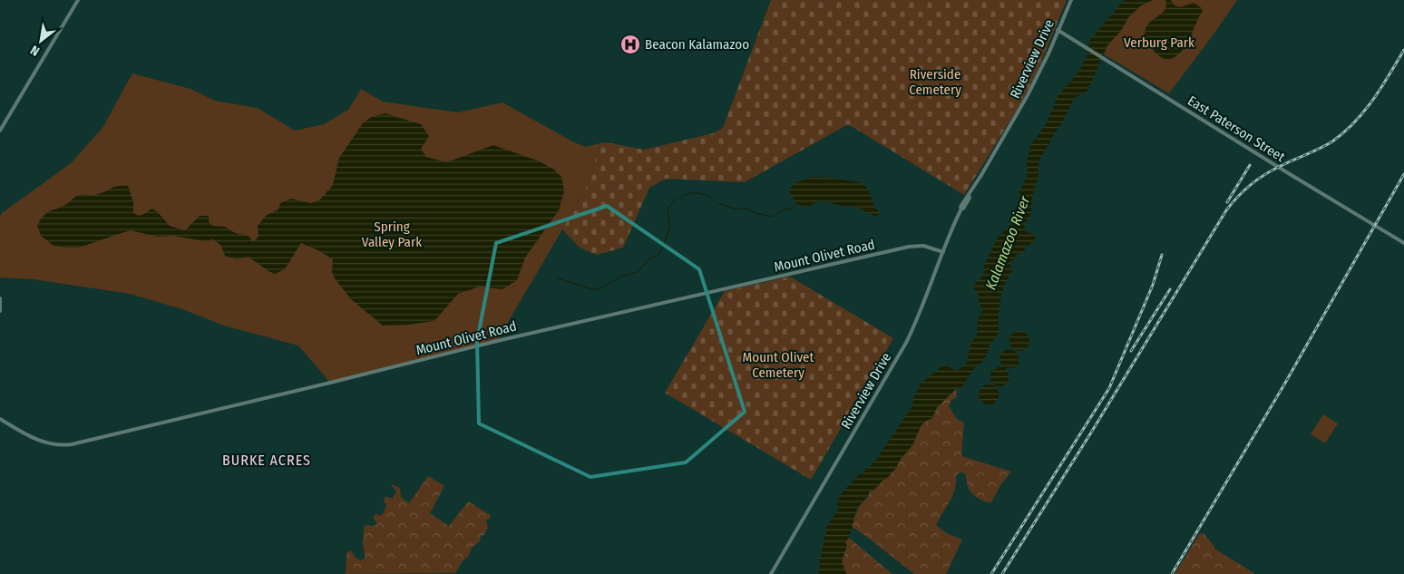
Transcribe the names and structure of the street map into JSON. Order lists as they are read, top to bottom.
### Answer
{
  "streets": {
    "street": ["Riverview Drive", "East Paterson Street", "Mount Olivet Road"]
  },
  "crossings": [
    ["Riverview Drive", "East Paterson Street"],
    ["Riverview Drive", "Mount Olivet Road"]
  ],
  "districts": ["BURKE ACRES"],
  "water": ["Kalamazoo River"],
  "parks": [
    "Verburg Park",
    "Riverside Cemetery",
    "Spring Valley Park",
    "Mount Olivet Cemetery"
  ],
  "places": {
    "hospital": ["Beacon Kalamazoo"]
  },
  "north": "bottom left"
}
